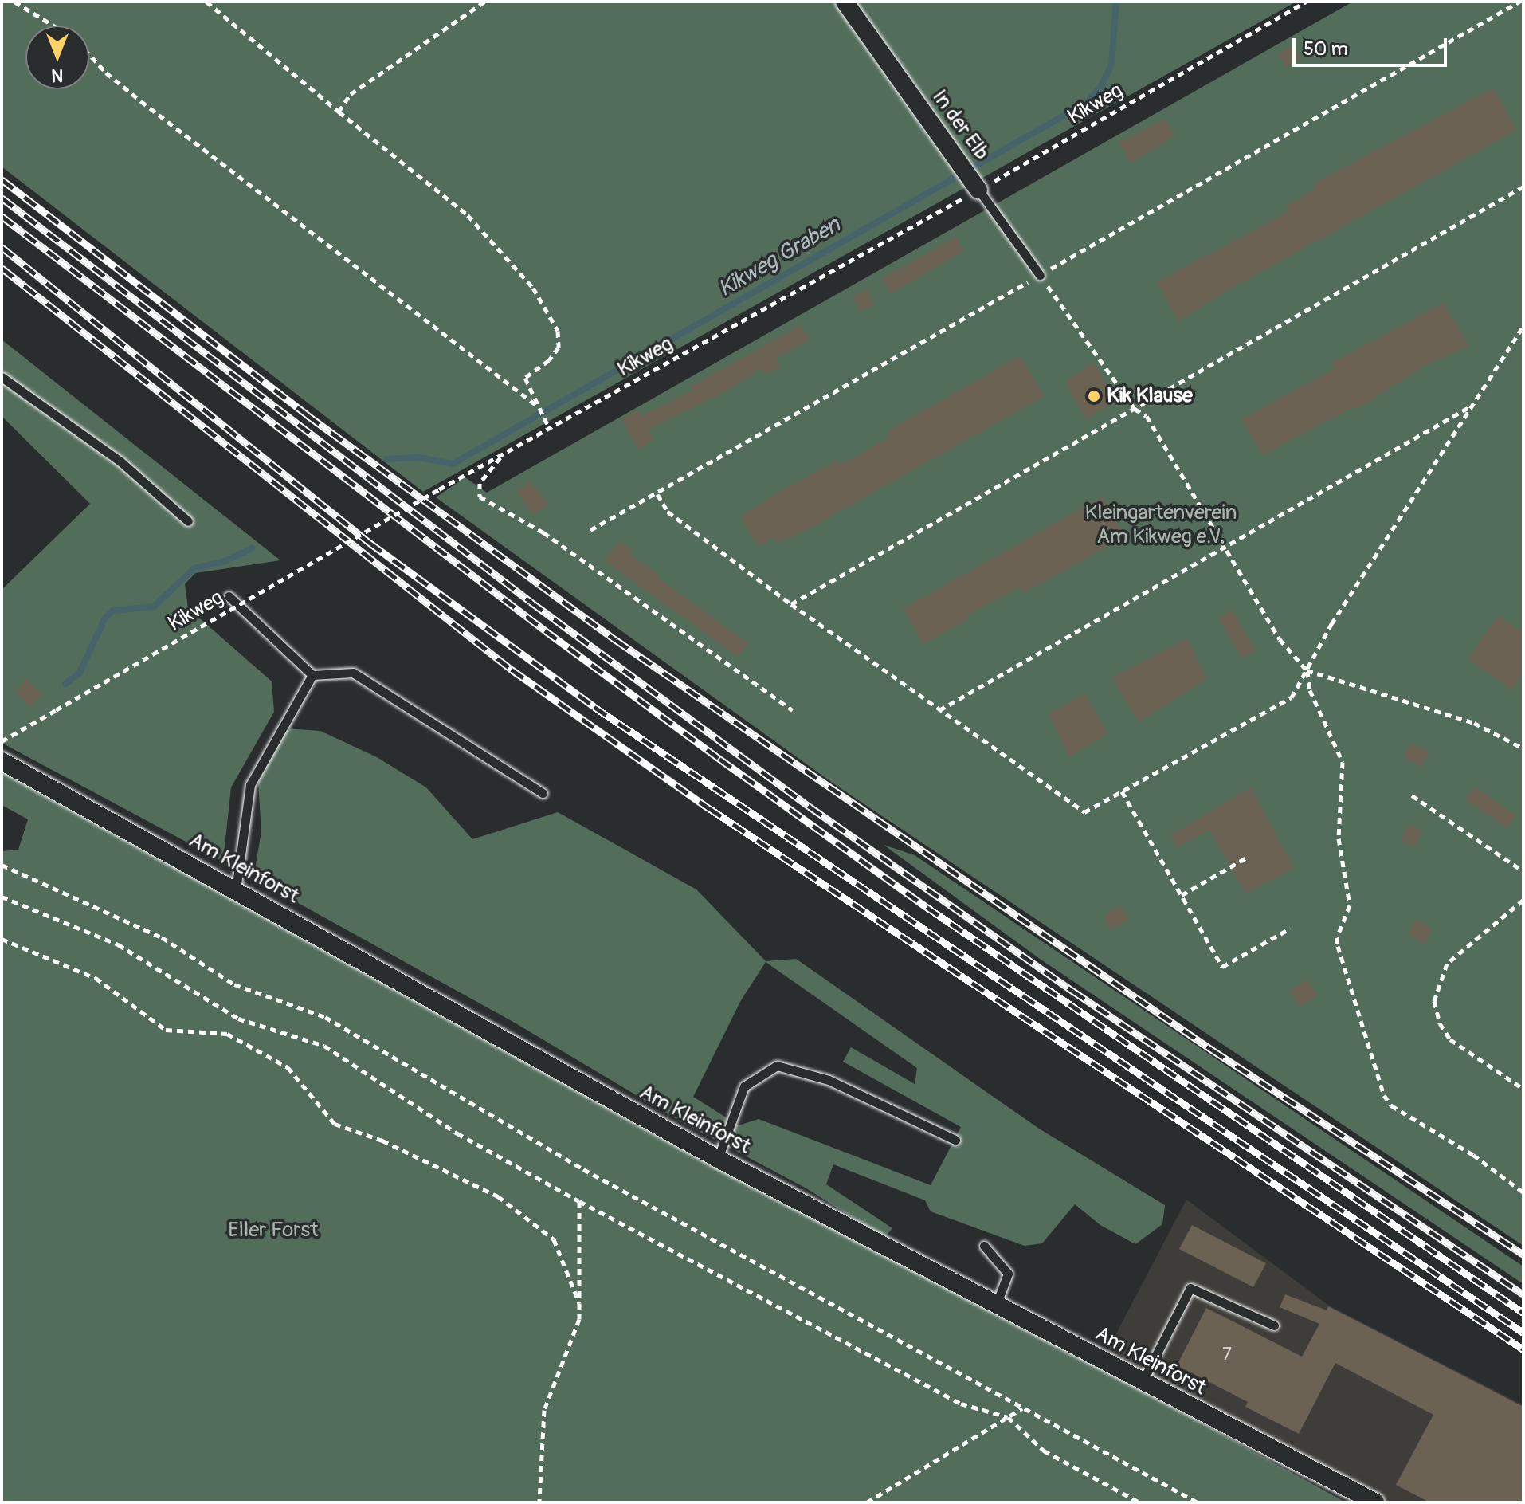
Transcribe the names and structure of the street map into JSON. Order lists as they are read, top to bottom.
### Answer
{
  "streets": {
    "street": ["In der Elb", "Am Kleinforst"],
    "path": ["Kikweg"]
  },
  "crossings": [
    ["Kikweg", "In der Elb"]
  ],
  "water": ["Kikweg Graben"],
  "parks": ["Kleingartenverein Am Kikweg e.V.", "Eller Forst"],
  "places": ["Kik Klause"],
  "house_numbers": ["7"],
  "scale_bar": "50 m",
  "north": "bottom"
}
